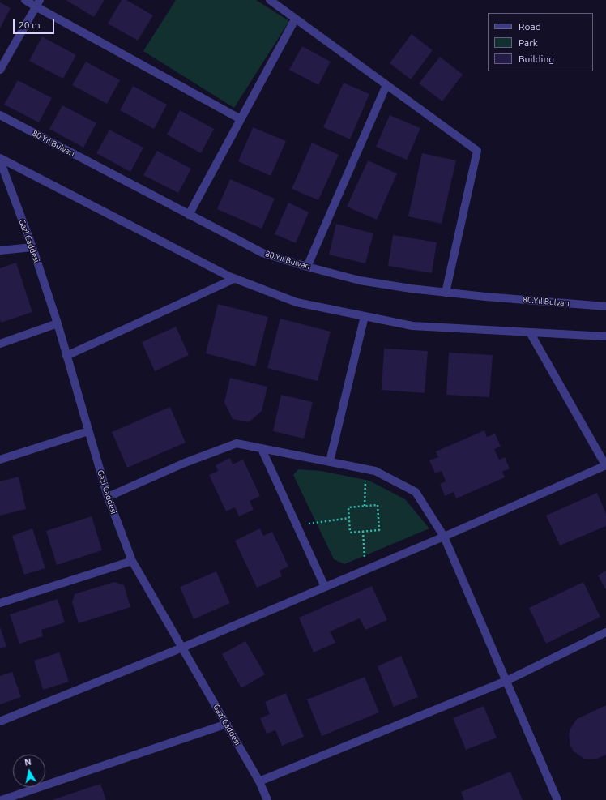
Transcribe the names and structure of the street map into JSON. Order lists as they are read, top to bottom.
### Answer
{
  "streets": {
    "street": ["80.Yıl Bulvarı", "Gazi Caddesi"]
  },
  "legend": ["Road", "Park", "Building"],
  "scale_bar": "20 m",
  "north": "top"
}
